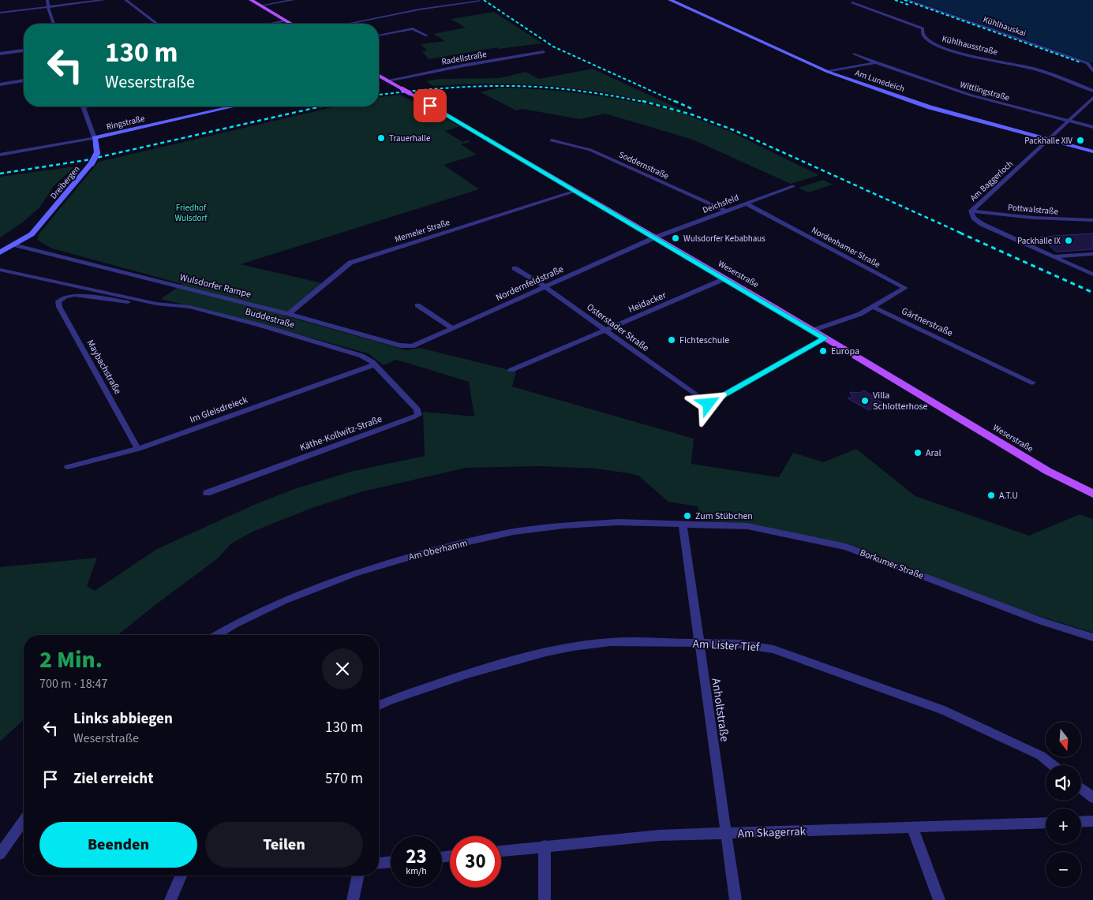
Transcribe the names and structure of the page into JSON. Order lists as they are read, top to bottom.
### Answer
{
  "streets": {
    "main road": ["Weserstraße"],
    "street": [
      "Kühlhauskai",
      "Kühlhausstraße",
      "Radellstraße",
      "Am Lunedeich",
      "Wittlingstraße",
      "Ringstraße",
      "Soddernstraße",
      "Am Baggerloch",
      "Dreibergen",
      "Deichsfeld",
      "Pottwalstraße",
      "Memeler Straße",
      "Nordenhamer Straße",
      "Nordernfeldstraße",
      "Wulsdorfer Rampe",
      "Heidacker",
      "Buddestraße",
      "Gärtnerstraße",
      "Osterstader Straße",
      "Maybachstraße",
      "Im Gleisdreieck",
      "Käthe-Kollwitz-Straße",
      "Am Oberhamm",
      "Borkumer Straße",
      "Am Lister Tief",
      "Anholtstraße",
      "Am Skagerrak"
    ]
  },
  "crossings": [
    ["Radellstraße", "Weserstraße"],
    ["Am Lunedeich", "Wittlingstraße"],
    ["Am Lunedeich", "Am Baggerloch"],
    ["Wittlingstraße", "Am Baggerloch"],
    ["Ringstraße", "Dreibergen"],
    ["Soddernstraße", "Deichsfeld"],
    ["Am Baggerloch", "Pottwalstraße"],
    ["Dreibergen", "Wulsdorfer Rampe"],
    ["Deichsfeld", "Nordenhamer Straße"],
    ["Deichsfeld", "Weserstraße"],
    ["Deichsfeld", "Nordernfeldstraße"],
    ["Memeler Straße", "Weserstraße"],
    ["Memeler Straße", "Wulsdorfer Rampe"],
    ["Nordenhamer Straße", "Gärtnerstraße"],
    ["Weserstraße", "Nordernfeldstraße"],
    ["Weserstraße", "Heidacker"],
    ["Weserstraße", "Osterstader Straße"],
    ["Nordernfeldstraße", "Wulsdorfer Rampe"],
    ["Nordernfeldstraße", "Osterstader Straße"],
    ["Heidacker", "Osterstader Straße"],
    ["Buddestraße", "Maybachstraße"],
    ["Buddestraße", "Im Gleisdreieck"],
    ["Buddestraße", "Käthe-Kollwitz-Straße"],
    ["Maybachstraße", "Im Gleisdreieck"],
    ["Im Gleisdreieck", "Käthe-Kollwitz-Straße"],
    ["Am Oberhamm", "Borkumer Straße"],
    ["Am Oberhamm", "Anholtstraße"],
    ["Borkumer Straße", "Anholtstraße"],
    ["Am Lister Tief", "Anholtstraße"],
    ["Anholtstraße", "Am Skagerrak"]
  ],
  "parks": ["Friedhof Wulsdorf"],
  "places": [
    "Trauerhalle",
    "Packhalle XIV",
    "Wulsdorfer Kebabhaus",
    "Packhalle IX",
    "Fichteschule",
    "Europa",
    "Villa Schlotterhose",
    "Aral",
    "A.T.U",
    "Zum Stübchen"
  ],
  "north": "bottom",
  "page": {
    "turn": ["130 m", "Weserstraße"],
    "heading": ["2 Min.", "700 m · 18:47"],
    "list": [
      {
        "name": "Links abbiegen",
        "note": "Weserstraße",
        "value": "130 m"
      },
      {
        "name": "Ziel erreicht",
        "value": "570 m"
      }
    ],
    "map_buttons": ["+", "−"],
    "buttons": ["Beenden", "Teilen"],
    "speed": "23 km/h",
    "limit": "30"
  }
}
